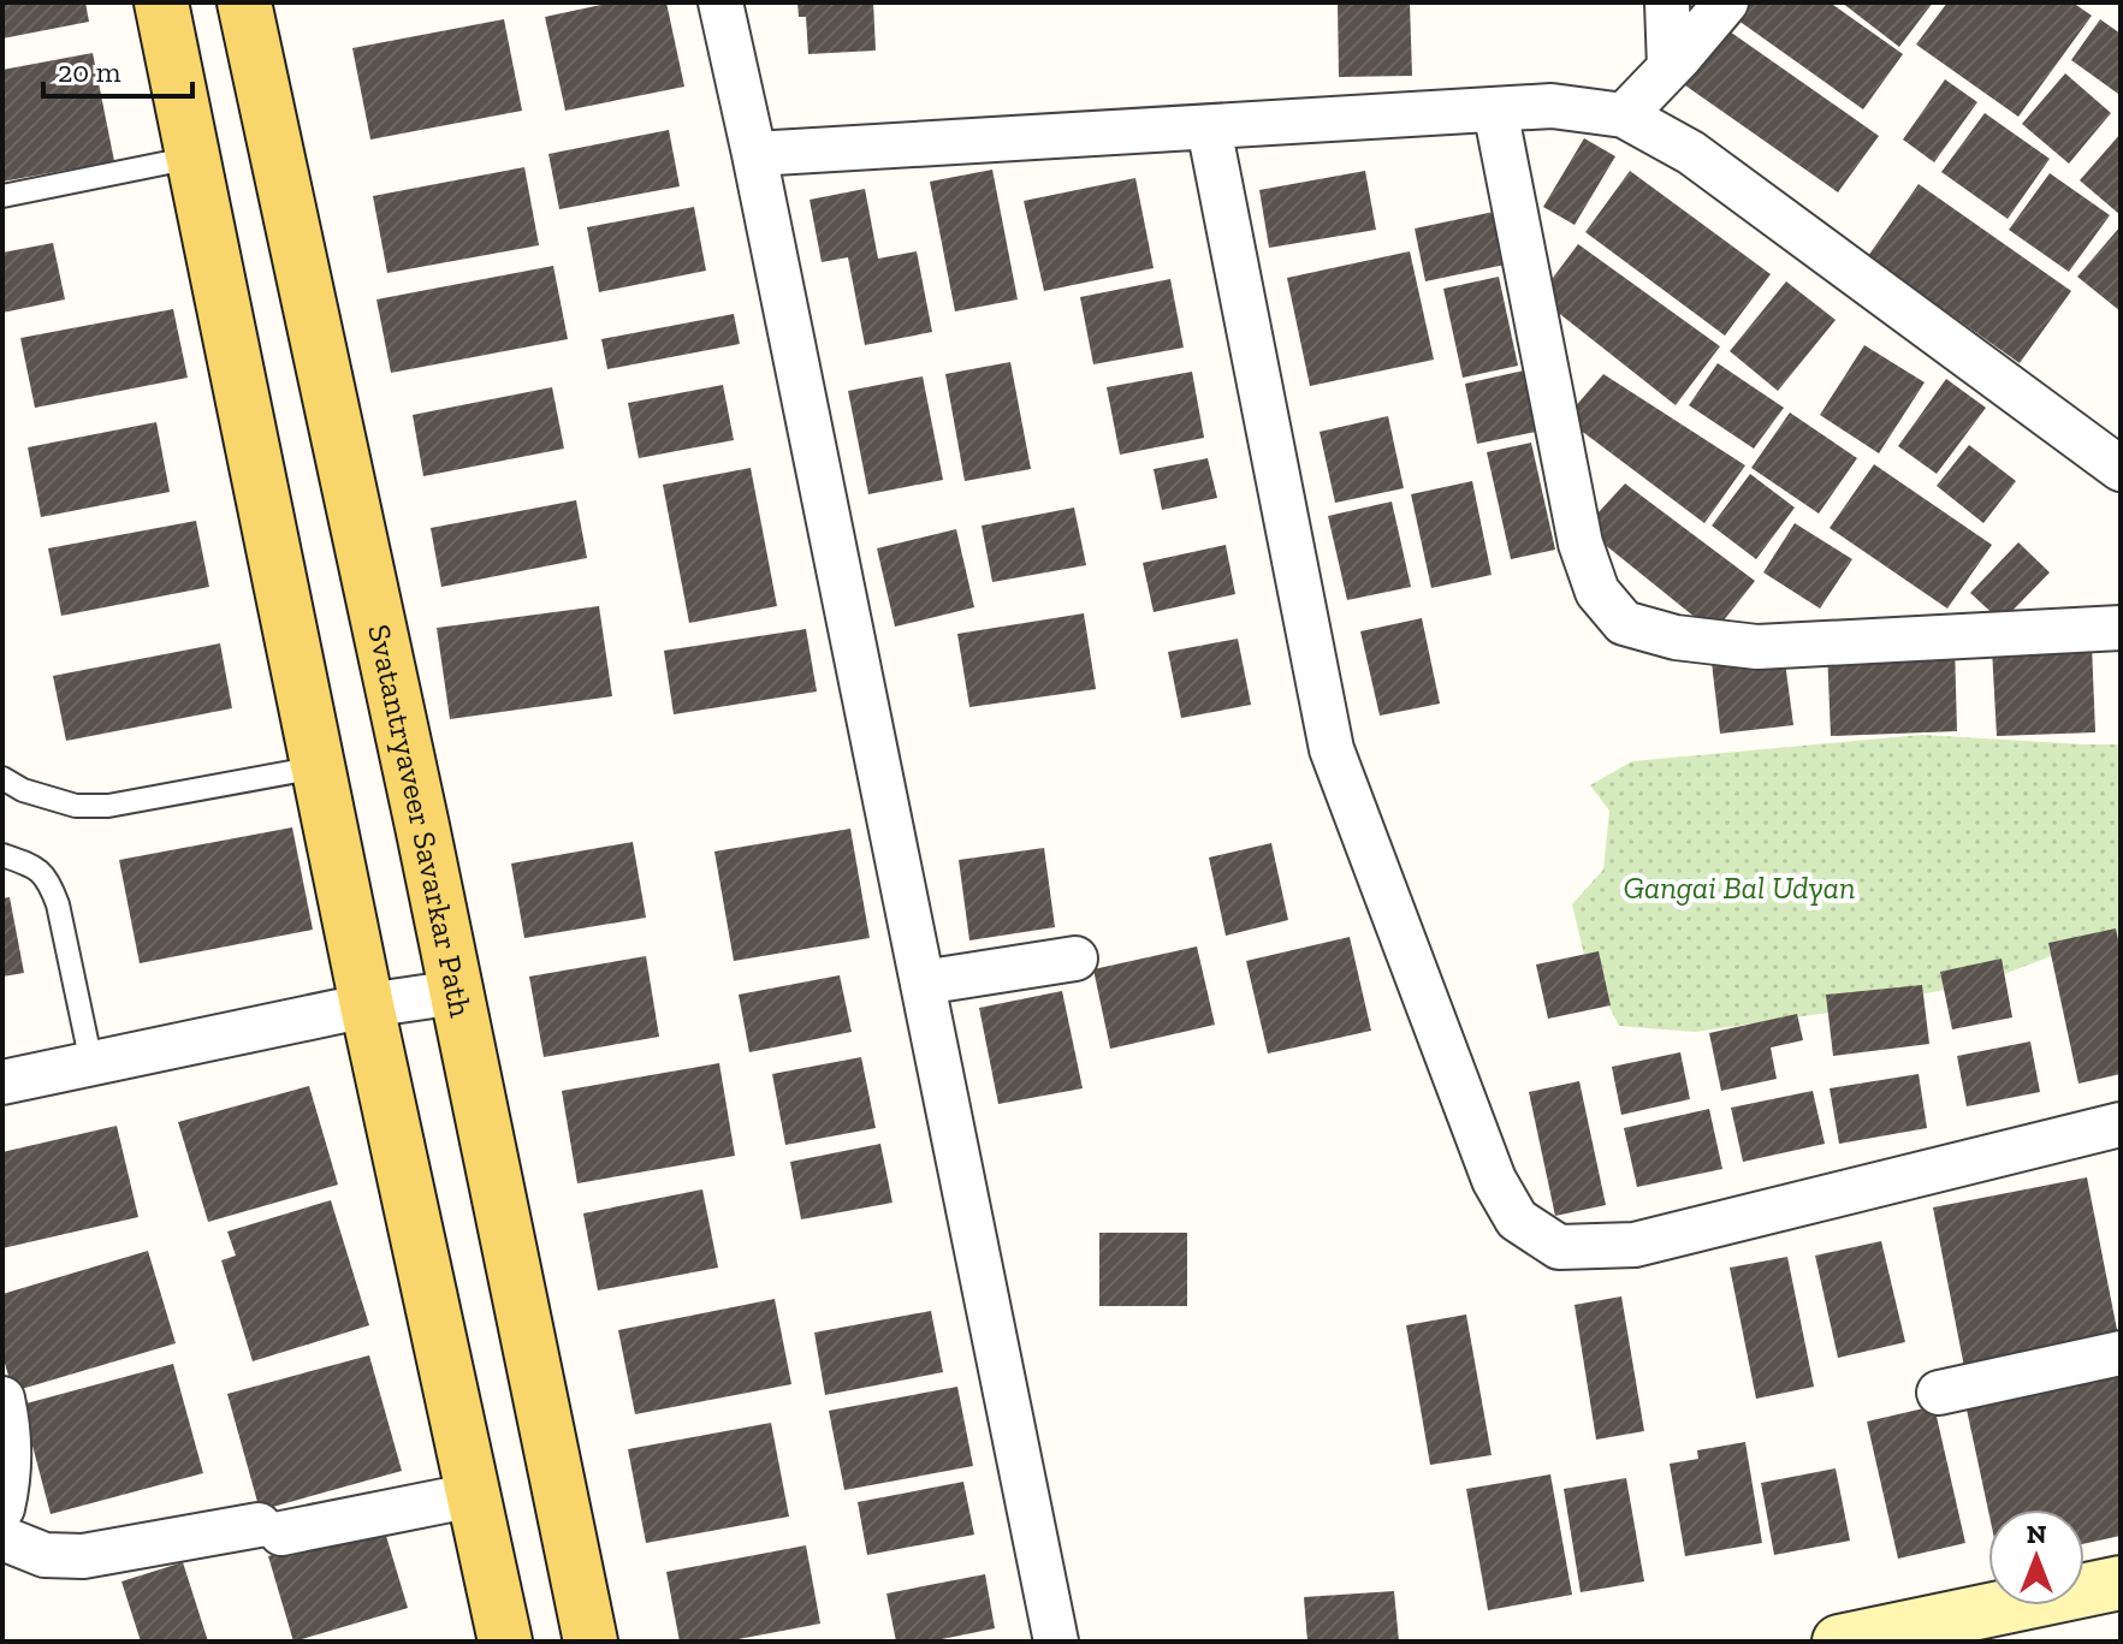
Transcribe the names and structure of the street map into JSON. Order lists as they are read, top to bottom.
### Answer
{
  "streets": {
    "main road": ["Svatantryaveer Savarkar Path"]
  },
  "parks": ["Gangai Bal Udyan"],
  "scale_bar": "20 m",
  "north": "top"
}
